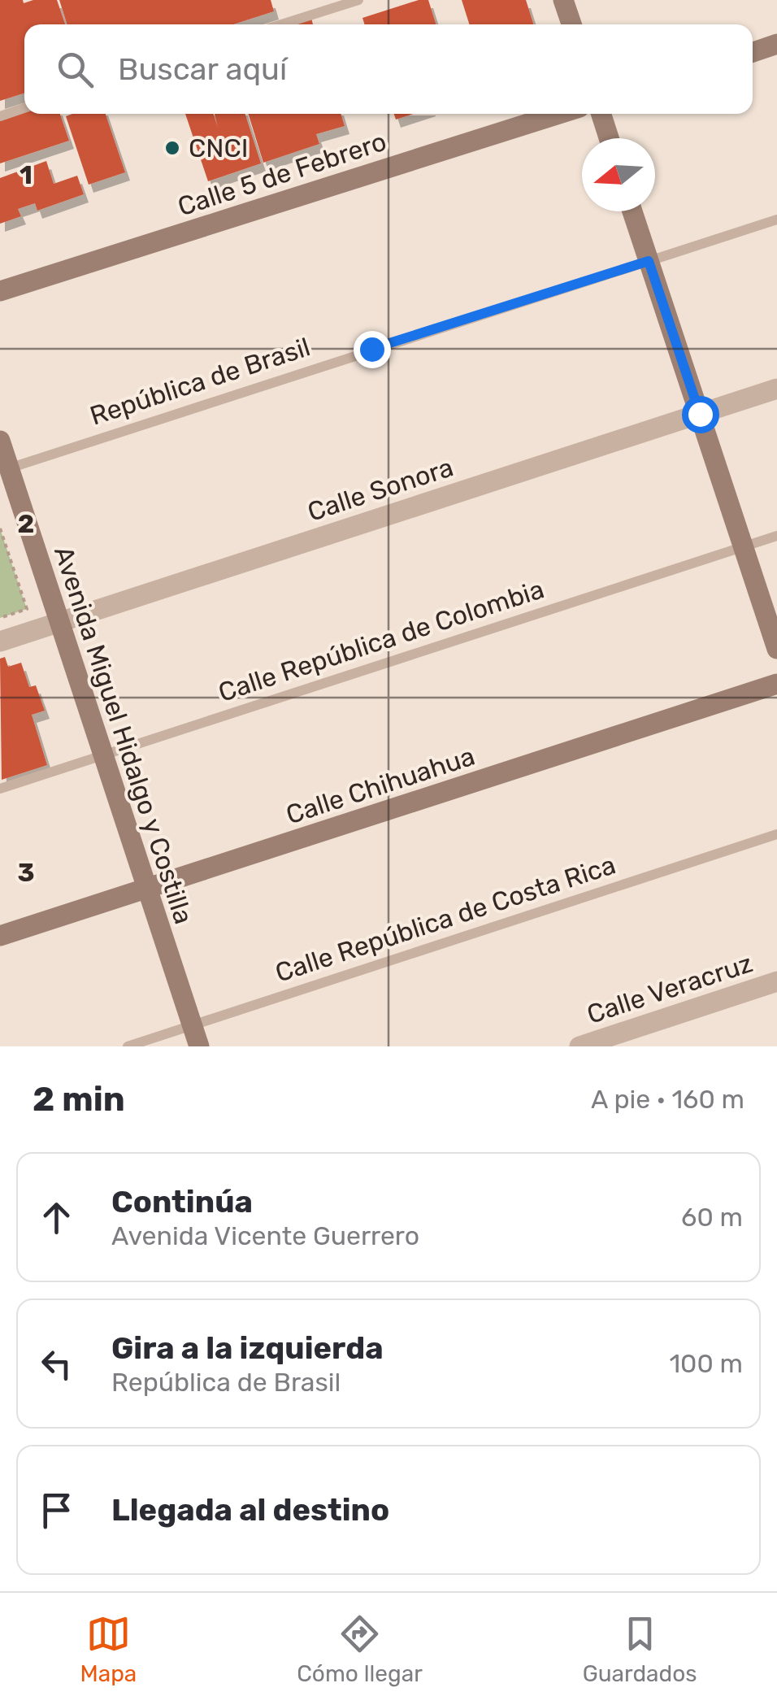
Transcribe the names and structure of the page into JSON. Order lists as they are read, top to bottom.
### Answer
{
  "streets": {
    "street": [
      "Calle 5 de Febrero",
      "Calle Sonora",
      "Avenida Miguel Hidalgo y Costilla",
      "Calle Chihuahua",
      "Calle Veracruz"
    ],
    "lane": ["República de Brasil", "Calle República de Colombia", "Calle República de Costa Rica"]
  },
  "crossings": [
    ["República de Brasil", "Avenida Miguel Hidalgo y Costilla"],
    ["Calle Sonora", "Avenida Miguel Hidalgo y Costilla"],
    ["Calle República de Colombia", "Avenida Miguel Hidalgo y Costilla"],
    ["Avenida Miguel Hidalgo y Costilla", "Calle Chihuahua"],
    ["Avenida Miguel Hidalgo y Costilla", "Calle República de Costa Rica"]
  ],
  "places": ["CNCI"],
  "north": "left",
  "page": {
    "search": "Buscar aquí",
    "heading": ["2 min", "A pie · 160 m"],
    "list": [
      ["Continúa", "Avenida Vicente Guerrero", "60 m"],
      ["Gira a la izquierda", "República de Brasil", "100 m"],
      "Llegada al destino"
    ],
    "nav": ["Mapa", "Cómo llegar", "Guardados"]
  },
  "grid": {
    "rows": ["1", "2", "3"]
  }
}
